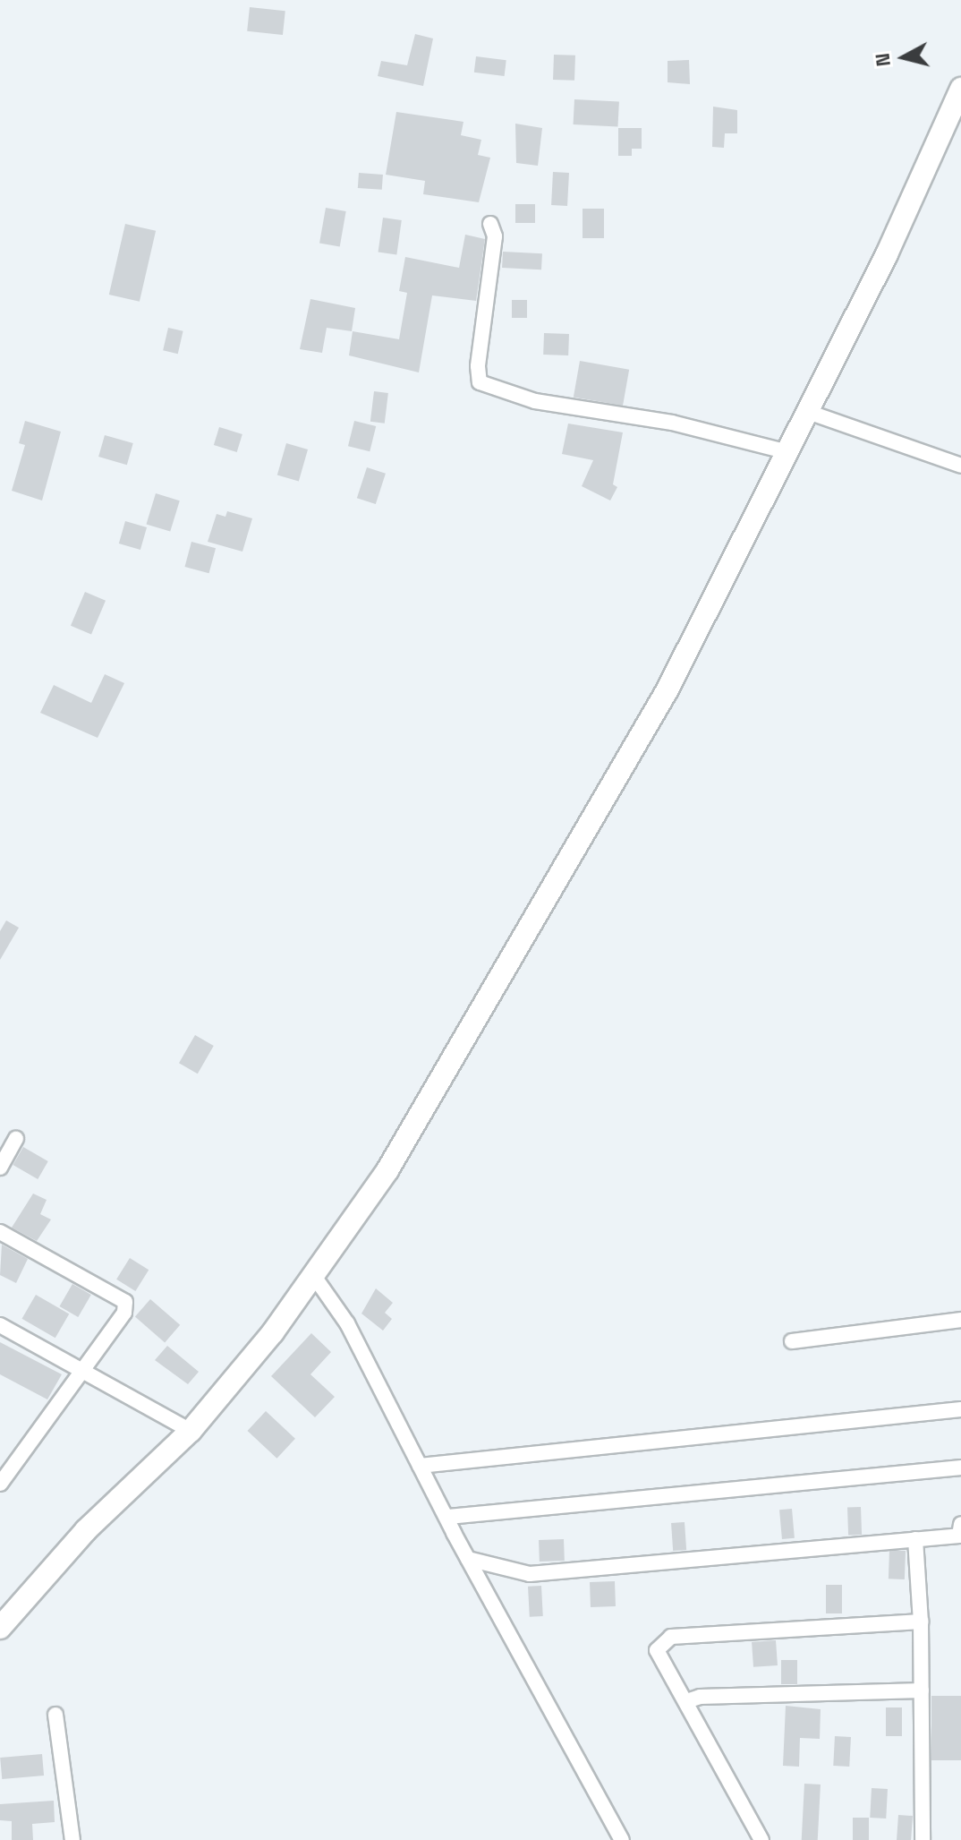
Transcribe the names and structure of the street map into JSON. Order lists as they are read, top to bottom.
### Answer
{
  "north": "left"
}
